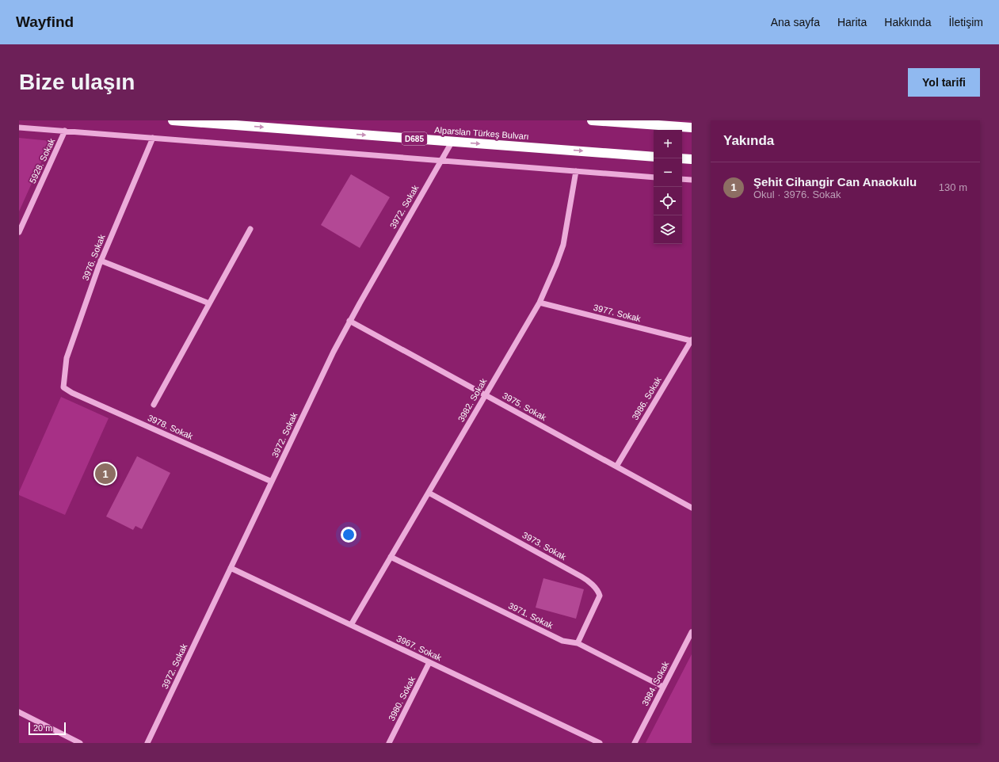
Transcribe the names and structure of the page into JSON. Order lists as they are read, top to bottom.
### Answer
{
  "streets": {
    "highway": ["Alparslan Türkeş Bulvarı", "D685"],
    "street": [
      "5928. Sokak",
      "3972. Sokak",
      "3976. Sokak",
      "3977. Sokak",
      "3986. Sokak",
      "3982. Sokak",
      "3975. Sokak",
      "3978. Sokak",
      "3973. Sokak",
      "3971. Sokak",
      "3967. Sokak",
      "3984. Sokak",
      "3980. Sokak"
    ]
  },
  "crossings": [
    ["Alparslan Türkeş Bulvarı", "3972. Sokak"],
    ["3972. Sokak", "3975. Sokak"],
    ["3972. Sokak", "3978. Sokak"],
    ["3972. Sokak", "3967. Sokak"],
    ["3976. Sokak", "3978. Sokak"],
    ["3977. Sokak", "3986. Sokak"],
    ["3977. Sokak", "3982. Sokak"],
    ["3986. Sokak", "3975. Sokak"],
    ["3982. Sokak", "3975. Sokak"],
    ["3982. Sokak", "3973. Sokak"],
    ["3982. Sokak", "3971. Sokak"],
    ["3982. Sokak", "3967. Sokak"],
    ["3973. Sokak", "3971. Sokak"],
    ["3971. Sokak", "3984. Sokak"],
    ["3967. Sokak", "3980. Sokak"]
  ],
  "one_way": ["Alparslan Türkeş Bulvarı"],
  "scale_bar": "20 m",
  "page": {
    "header": "Wayfind",
    "nav": [
      "Ana sayfa",
      "Harita",
      "Hakkında",
      "İletişim"
    ],
    "buttons": "Yol tarifi",
    "title": "Bize ulaşın",
    "heading": "Yakında",
    "map_buttons": ["+", "−"],
    "list": [
      {
        "mark": "1",
        "name": "Şehit Cihangir Can Anaokulu",
        "note": "Okul · 3976. Sokak",
        "value": "130 m"
      }
    ],
    "pins": "1",
    "scale": "20 m"
  }
}
